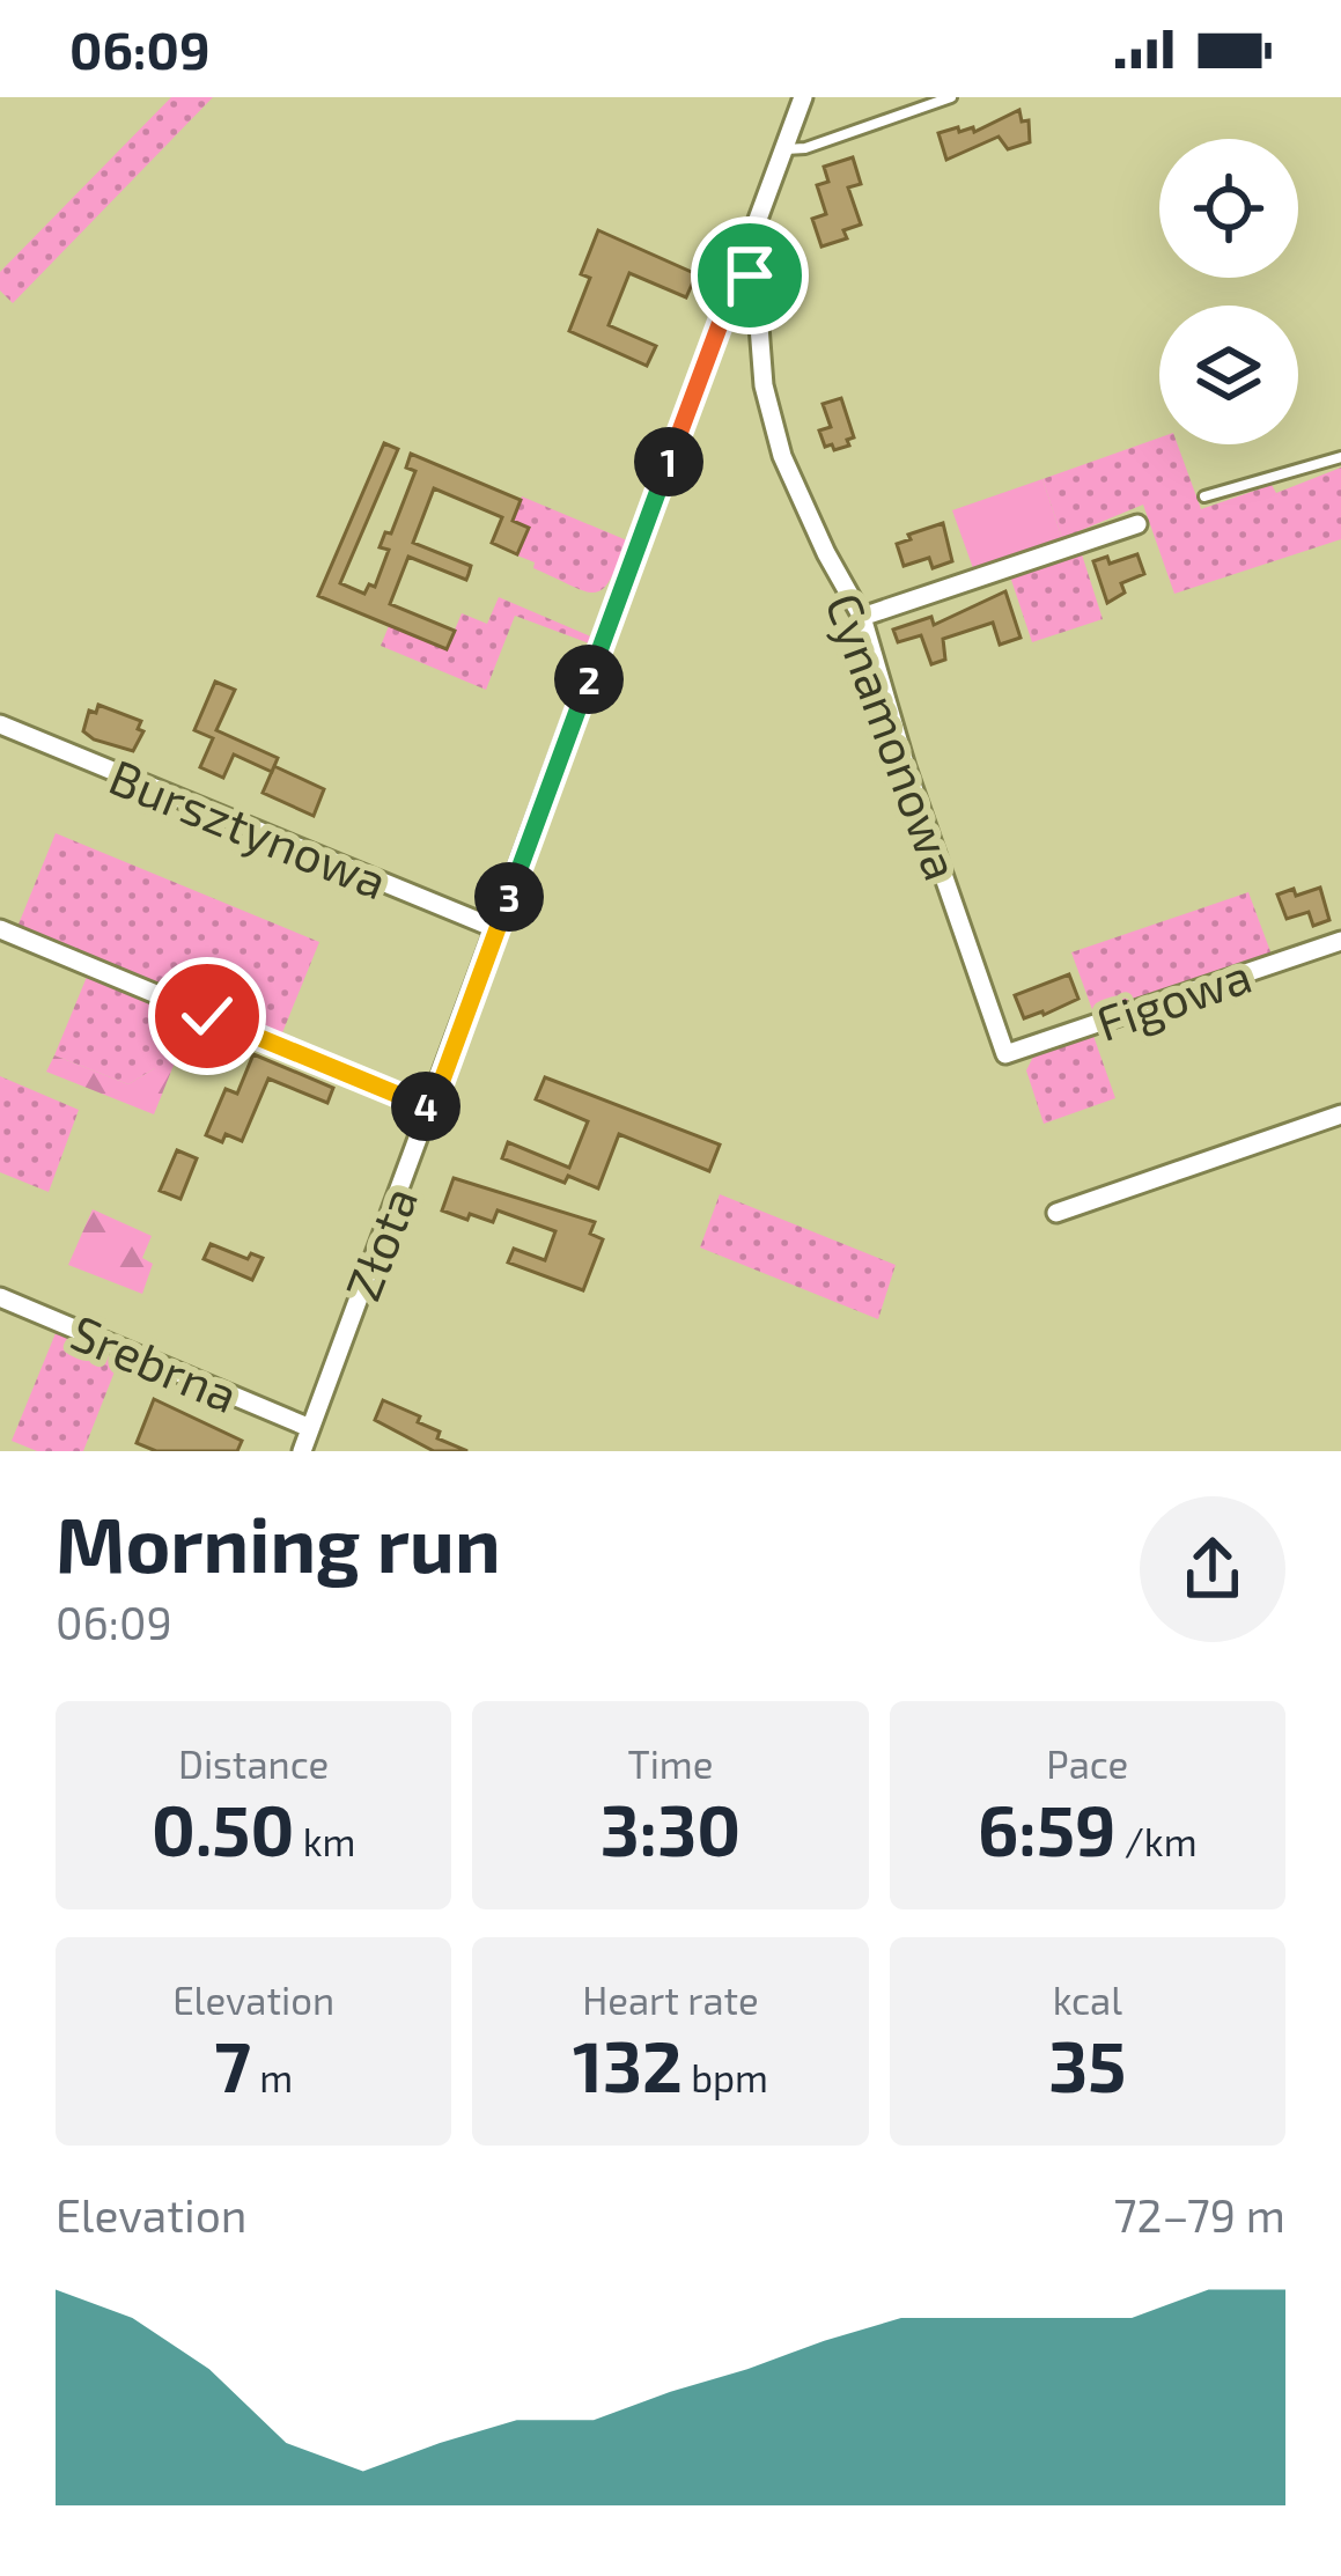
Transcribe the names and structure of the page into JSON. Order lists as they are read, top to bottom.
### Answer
{
  "streets": {
    "street": [
      "Cynamonowa",
      "Bursztynowa",
      "Figowa",
      "Złota",
      "Srebrna"
    ]
  },
  "crossings": [
    ["Cynamonowa", "Figowa"],
    ["Cynamonowa", "Złota"],
    ["Bursztynowa", "Złota"],
    ["Złota", "Srebrna"]
  ],
  "page": {
    "status": "06:09",
    "pins": [
      "1",
      "2",
      "3",
      "4"
    ],
    "heading": ["Morning run", "06:09"],
    "stats": [
      ["Distance", "0.50 km"],
      ["Time", "3:30"],
      ["Pace", "6:59 /km"],
      ["Elevation", "7 m"],
      ["Heart rate", "132 bpm"],
      ["kcal", "35"]
    ],
    "chart": ["Elevation", "72–79 m"]
  }
}
